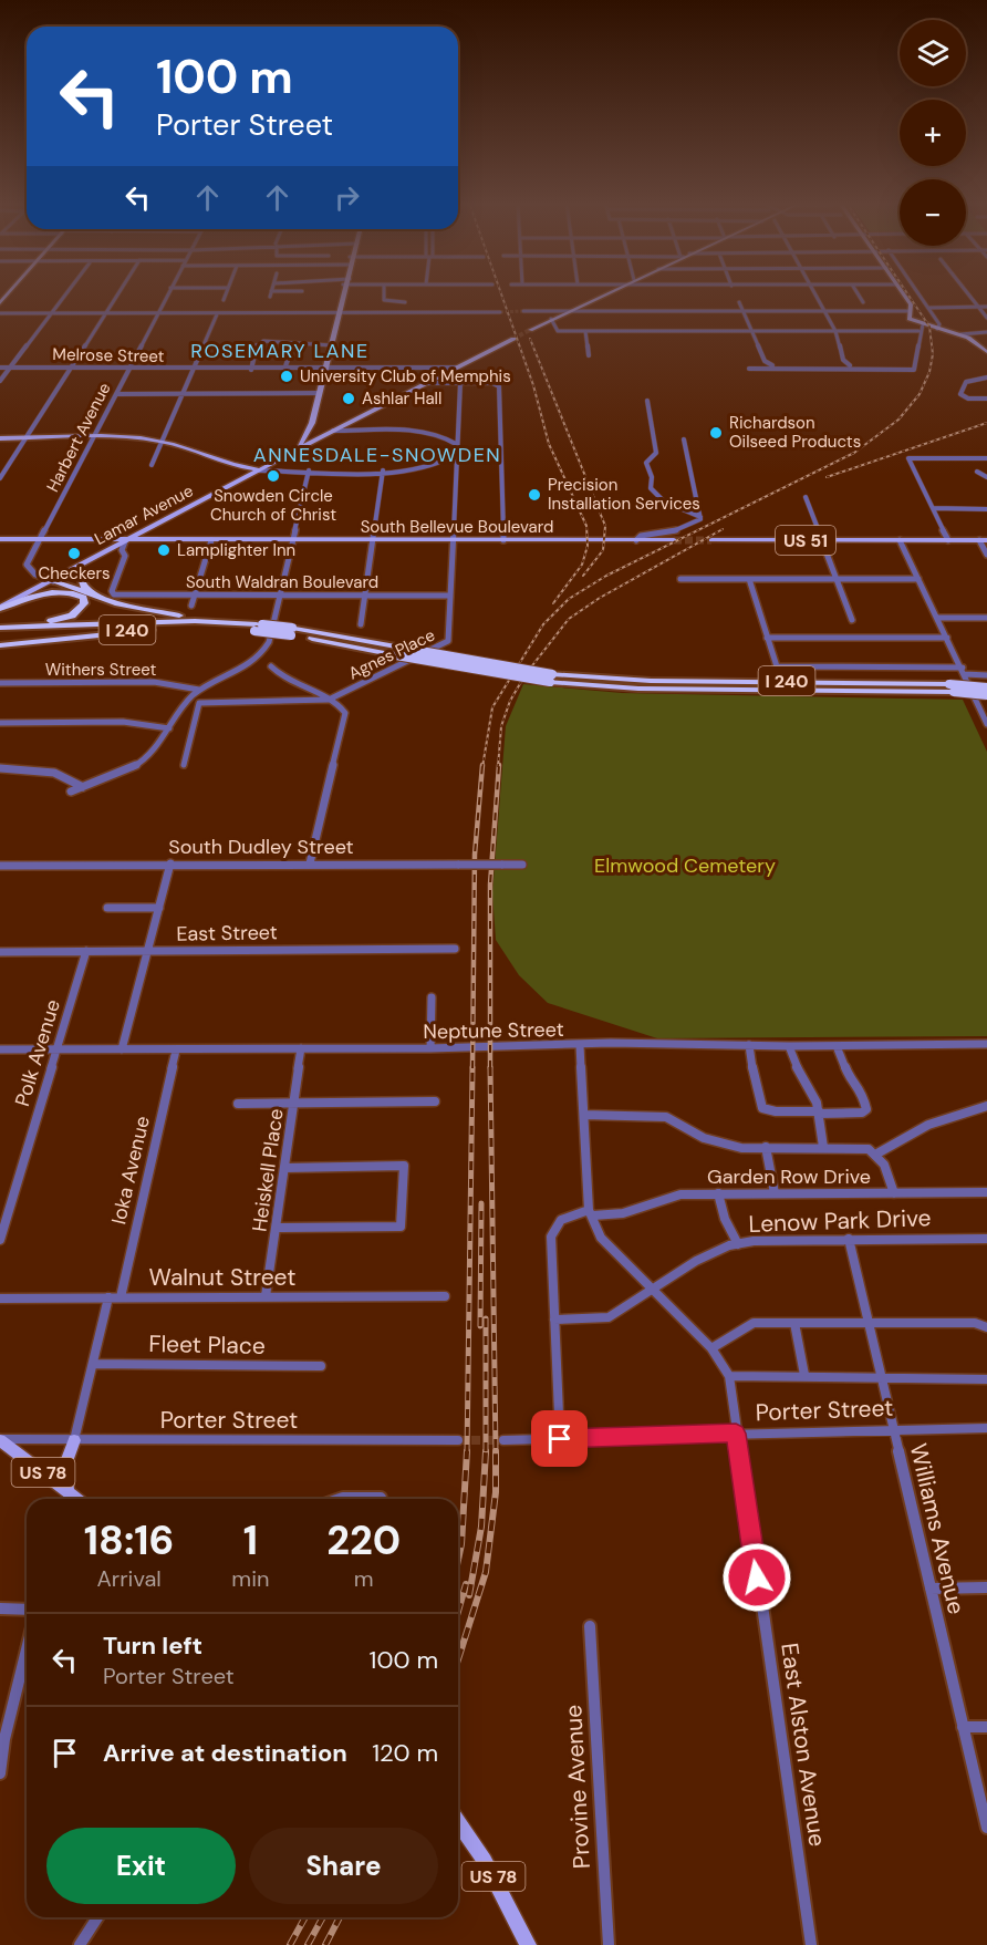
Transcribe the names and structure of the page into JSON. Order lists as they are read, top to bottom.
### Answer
{
  "streets": {
    "highway": ["I 240"],
    "main road": [
      "Lamar Avenue",
      "South Bellevue Boulevard",
      "US 51",
      "US 78"
    ],
    "street": [
      "Melrose Street",
      "Harbert Avenue",
      "South Waldran Boulevard",
      "Agnes Place",
      "Withers Street",
      "South Dudley Street",
      "East Street",
      "Neptune Street",
      "Polk Avenue",
      "Ioka Avenue",
      "Heiskell Place",
      "Garden Row Drive",
      "Lenow Park Drive",
      "Walnut Street",
      "Fleet Place",
      "Porter Street",
      "Williams Avenue",
      "East Alston Avenue",
      "Provine Avenue"
    ]
  },
  "crossings": [
    ["Melrose Street", "Harbert Avenue"],
    ["Melrose Street", "Lamar Avenue"],
    ["Harbert Avenue", "Lamar Avenue"],
    ["Harbert Avenue", "South Bellevue Boulevard"],
    ["Lamar Avenue", "South Bellevue Boulevard"],
    ["Lamar Avenue", "South Waldran Boulevard"],
    ["South Bellevue Boulevard", "South Waldran Boulevard"],
    ["South Bellevue Boulevard", "Agnes Place"],
    ["South Waldran Boulevard", "Agnes Place"],
    ["East Street", "Polk Avenue"],
    ["Neptune Street", "Polk Avenue"],
    ["Neptune Street", "Ioka Avenue"],
    ["Neptune Street", "Heiskell Place"],
    ["Ioka Avenue", "Walnut Street"],
    ["Heiskell Place", "Walnut Street"],
    ["Lenow Park Drive", "Williams Avenue"],
    ["Porter Street", "US 78"],
    ["Porter Street", "Williams Avenue"],
    ["Porter Street", "East Alston Avenue"]
  ],
  "districts": ["ROSEMARY LANE", "ANNESDALE-SNOWDEN"],
  "parks": ["Elmwood Cemetery"],
  "places": [
    "University Club of Memphis",
    "Ashlar Hall",
    "Richardson Oilseed Products",
    "Snowden Circle Church of Christ",
    "Precision Installation Services",
    "Lamplighter Inn",
    "Checkers"
  ],
  "page": {
    "map_buttons": ["+", "−"],
    "turn": ["100 m", "Porter Street"],
    "eta": [
      "18:16",
      "Arrival",
      "1",
      "min",
      "220",
      "m"
    ],
    "list": [
      {
        "name": "Turn left",
        "note": "Porter Street",
        "value": "100 m"
      },
      {
        "name": "Arrive at destination",
        "value": "120 m"
      }
    ],
    "buttons": ["Exit", "Share"]
  }
}
